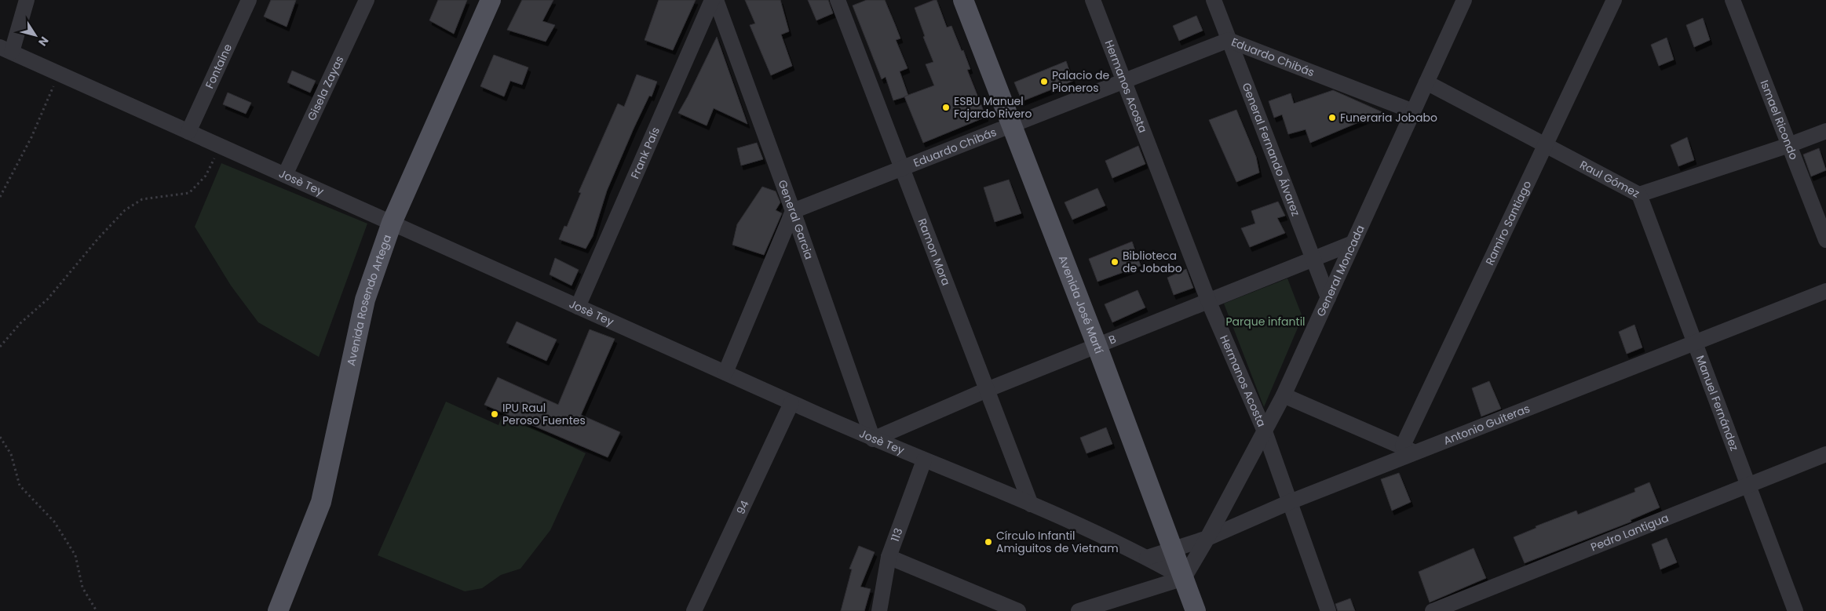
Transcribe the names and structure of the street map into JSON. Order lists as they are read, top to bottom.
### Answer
{
  "streets": {
    "main road": ["Avenida Rosendo Artega", "Avenida José Martí"],
    "street": [
      "Eduardo Chibás",
      "Fontaine",
      "Hermanos Acosta",
      "Gisela Zayas",
      "Ismael Ricondo",
      "General Fernando Álvarez",
      "Frank País",
      "Raul Gómez",
      "Josè Tey",
      "General Garcia",
      "Ramiro Santiago",
      "Ramon Mora",
      "General Moncada",
      "B",
      "Manuel Fernández",
      "Antonio Guiteras",
      "94",
      "Pedro Lantigua",
      "113"
    ]
  },
  "crossings": [
    ["Eduardo Chibás", "Hermanos Acosta"],
    ["Eduardo Chibás", "General Fernando Álvarez"],
    ["Eduardo Chibás", "General Garcia"],
    ["Eduardo Chibás", "Ramon Mora"],
    ["Eduardo Chibás", "General Moncada"],
    ["Eduardo Chibás", "Avenida José Martí"],
    ["Fontaine", "Josè Tey"],
    ["Hermanos Acosta", "General Moncada"],
    ["Hermanos Acosta", "B"],
    ["Hermanos Acosta", "Antonio Guiteras"],
    ["Gisela Zayas", "Josè Tey"],
    ["Ismael Ricondo", "Raul Gómez"],
    ["General Fernando Álvarez", "General Moncada"],
    ["General Fernando Álvarez", "B"],
    ["Frank País", "Josè Tey"],
    ["Raul Gómez", "Ramiro Santiago"],
    ["Raul Gómez", "General Moncada"],
    ["Raul Gómez", "Manuel Fernández"],
    ["Josè Tey", "General Garcia"],
    ["Josè Tey", "Ramon Mora"],
    ["Josè Tey", "General Moncada"],
    ["Josè Tey", "Avenida Rosendo Artega"],
    ["Josè Tey", "Avenida José Martí"],
    ["Josè Tey", "B"],
    ["Josè Tey", "Antonio Guiteras"],
    ["Josè Tey", "94"],
    ["Josè Tey", "113"],
    ["General Garcia", "B"],
    ["Ramiro Santiago", "Antonio Guiteras"],
    ["Ramon Mora", "B"],
    ["General Moncada", "Avenida José Martí"],
    ["General Moncada", "B"],
    ["General Moncada", "Antonio Guiteras"],
    ["Avenida José Martí", "B"],
    ["Avenida José Martí", "Antonio Guiteras"],
    ["Manuel Fernández", "Antonio Guiteras"],
    ["Manuel Fernández", "Pedro Lantigua"]
  ],
  "parks": ["Parque infantil"],
  "places": [
    "Palacio de Pioneros",
    "ESBU Manuel Fajardo Rivero",
    "Funeraria Jobabo",
    "Biblioteca de Jobabo",
    "IPU Raul Peroso Fuentes",
    "Círculo Infantil Amiguitos de Vietnam"
  ],
  "north": "bottom right"
}
